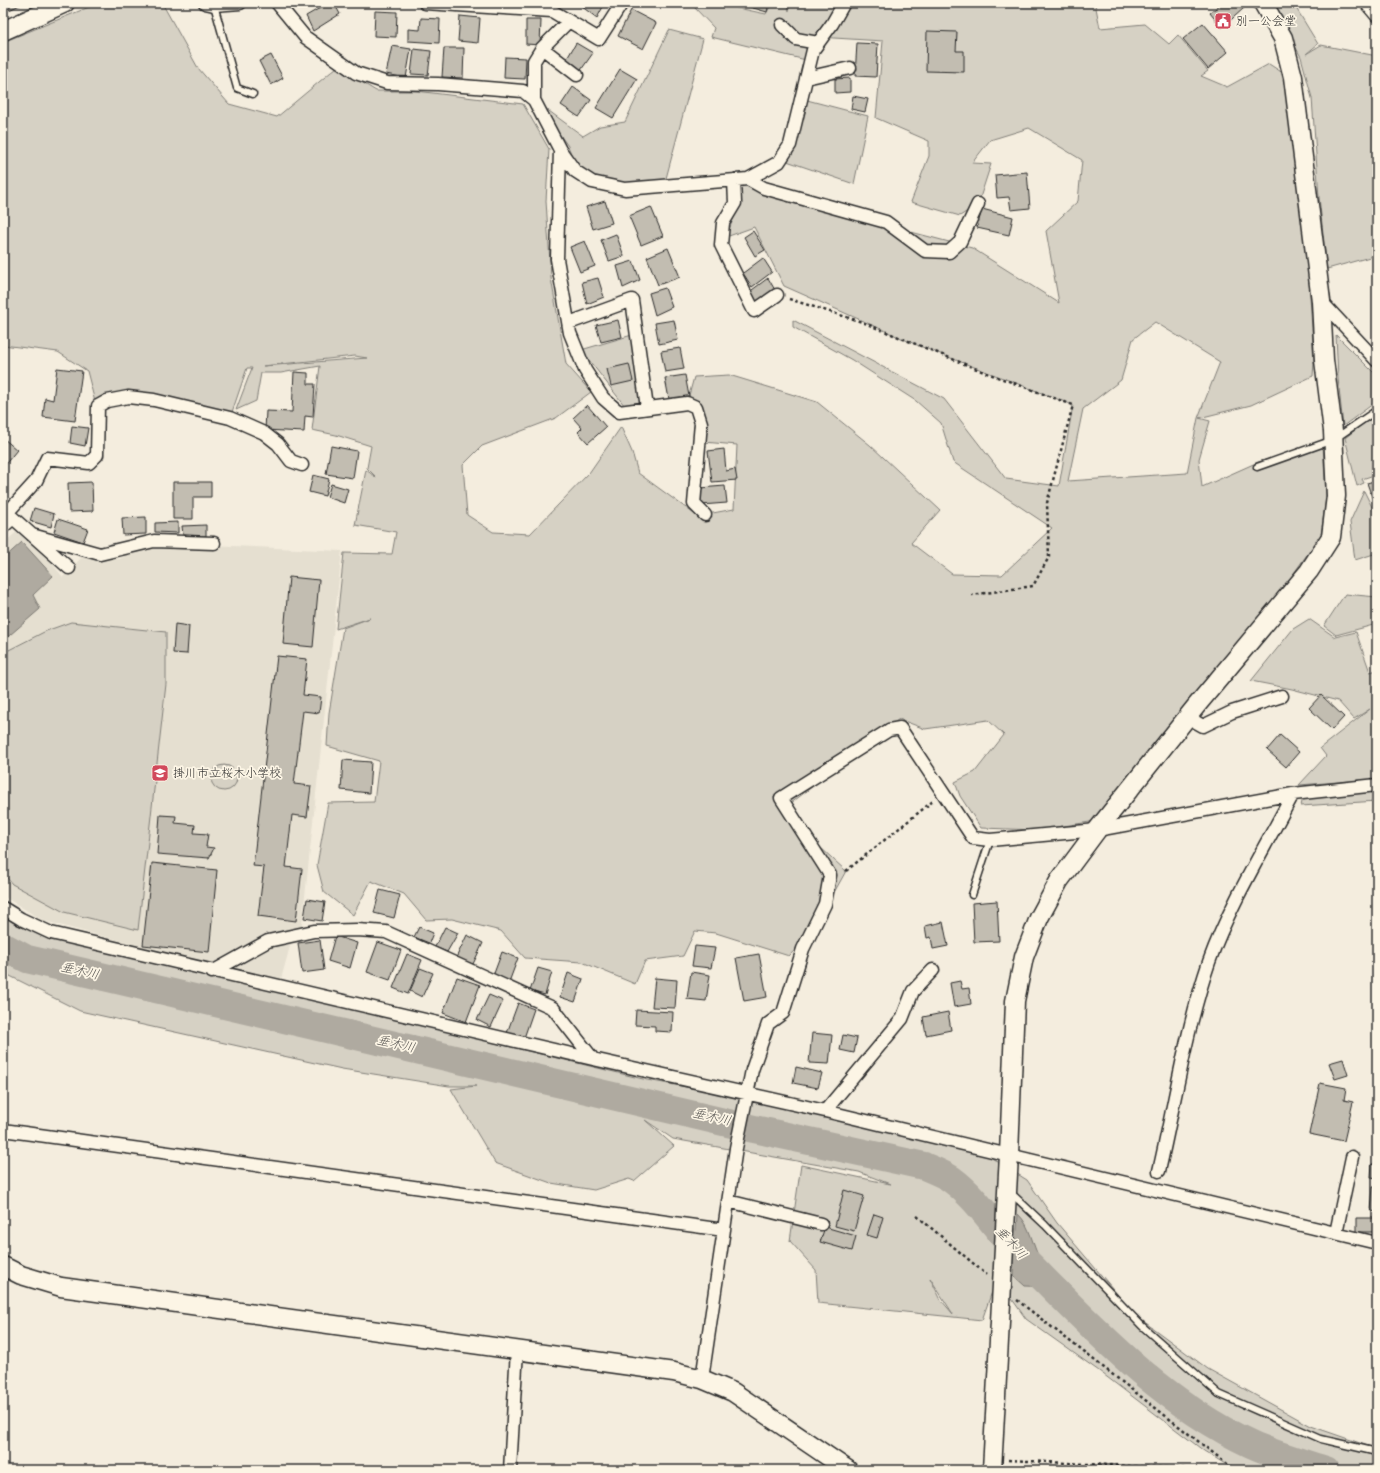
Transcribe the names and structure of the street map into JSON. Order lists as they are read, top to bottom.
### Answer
{
  "water": ["垂木川"],
  "places": {
    "public building": ["別一公会堂"],
    "school or university": ["掛川市立桜木小学校"]
  }
}
